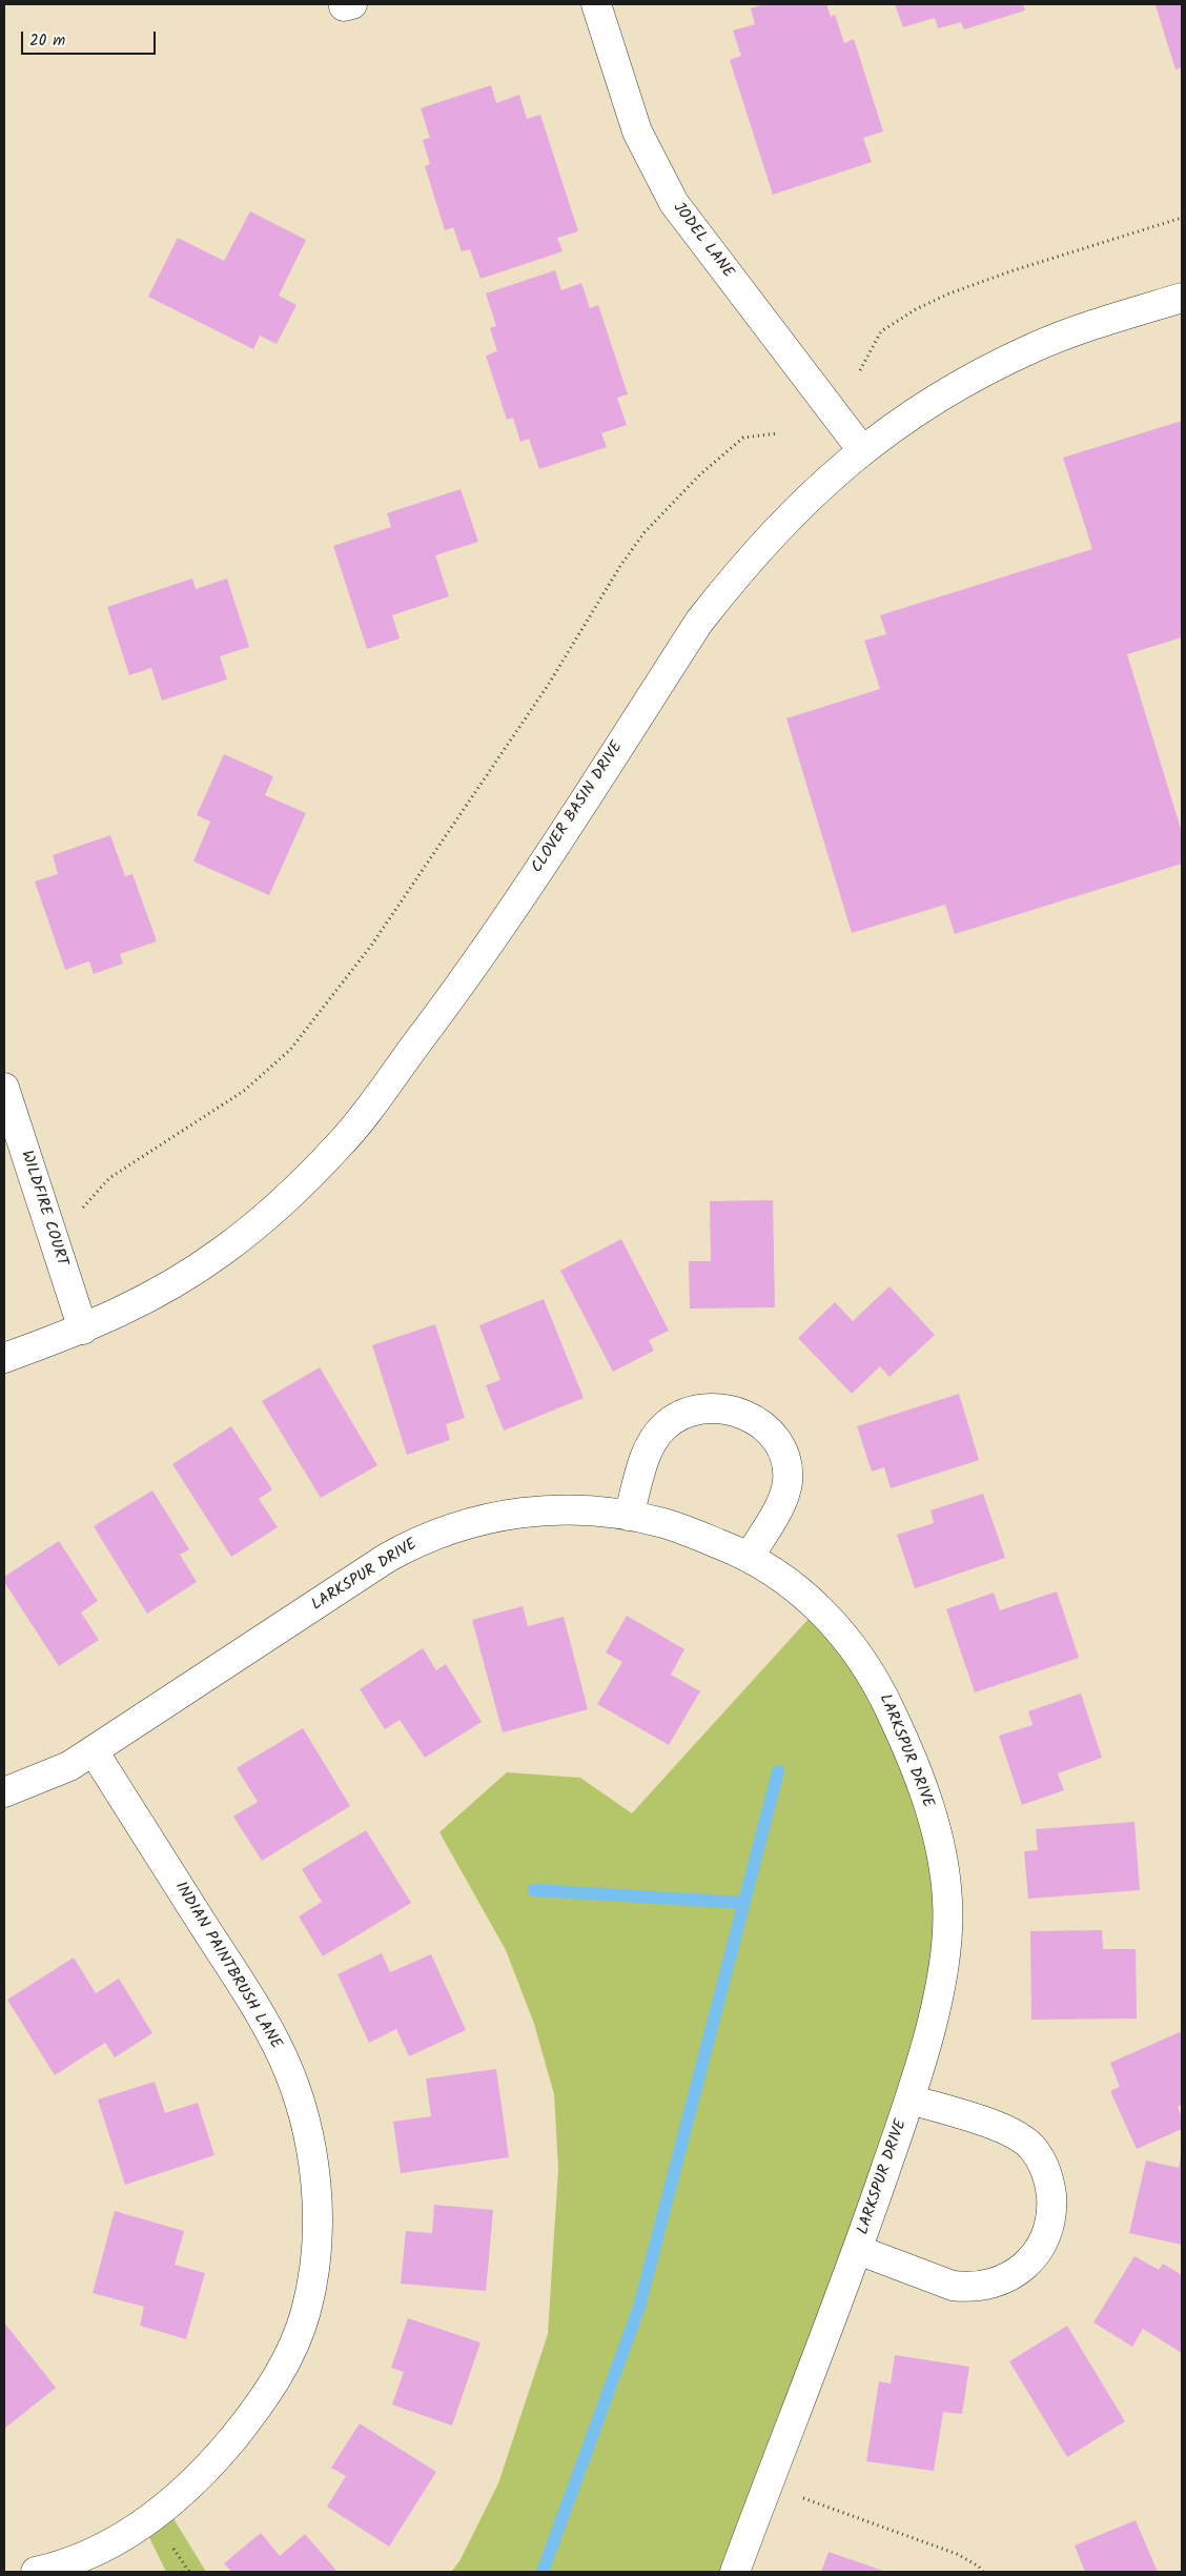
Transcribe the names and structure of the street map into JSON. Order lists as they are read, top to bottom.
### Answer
{
  "streets": {
    "street": [
      "JODEL LANE",
      "CLOVER BASIN DRIVE",
      "WILDFIRE COURT",
      "LARKSPUR DRIVE",
      "INDIAN PAINTBRUSH LANE"
    ]
  },
  "crossings": [
    ["JODEL LANE", "CLOVER BASIN DRIVE"],
    ["CLOVER BASIN DRIVE", "WILDFIRE COURT"],
    ["LARKSPUR DRIVE", "INDIAN PAINTBRUSH LANE"]
  ],
  "scale_bar": "20 m"
}
